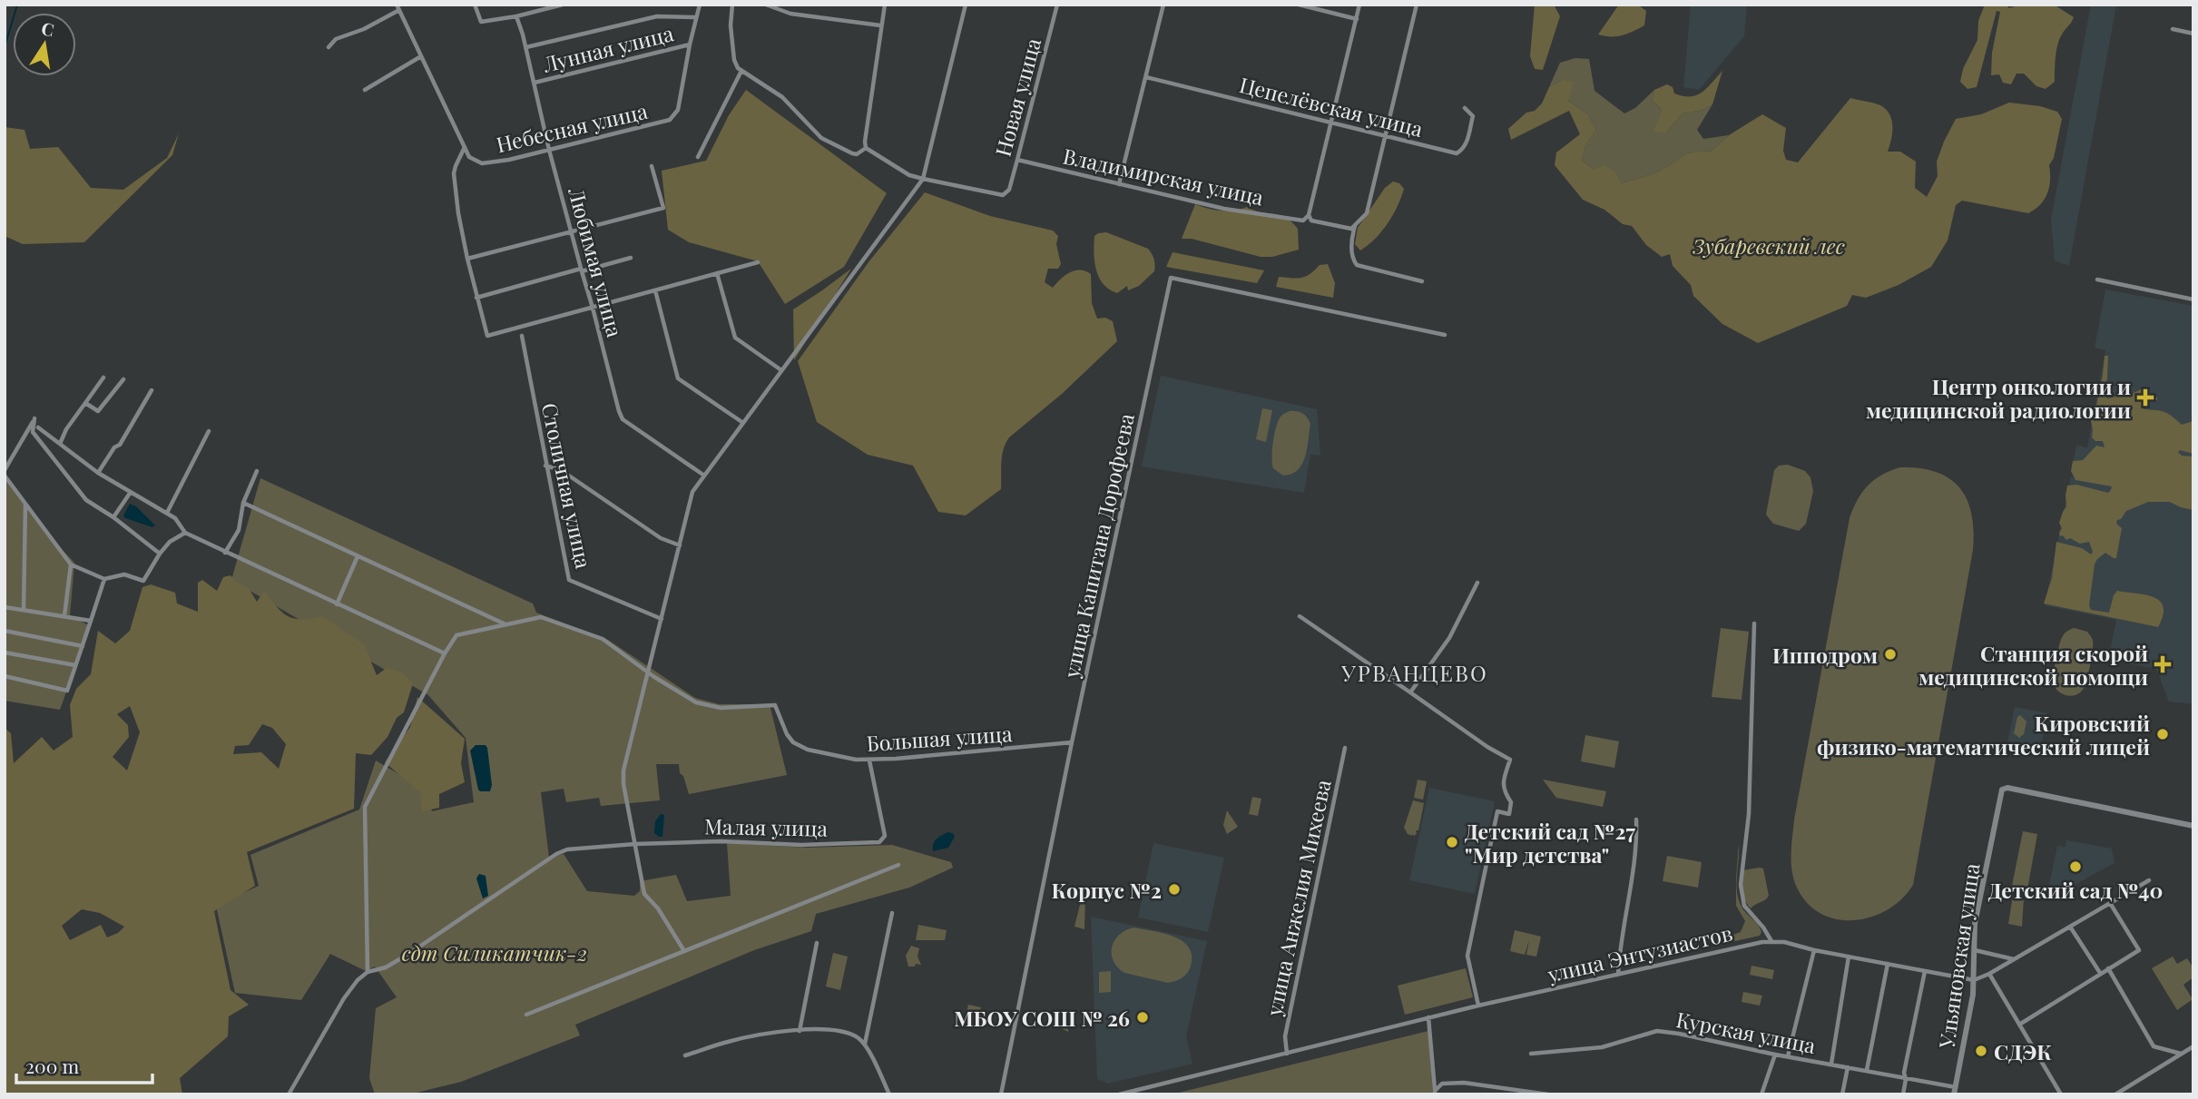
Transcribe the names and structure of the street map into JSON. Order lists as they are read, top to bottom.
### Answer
{
  "streets": {
    "main road": ["Ульяновская улица"],
    "street": [
      "Лунная улица",
      "Новая улица",
      "Цепелёвская улица",
      "Небесная улица",
      "Владимирская улица",
      "Любимая улица",
      "Столичная улица",
      "улица Капитана Дорофеева",
      "Большая улица",
      "Малая улица",
      "улица Анжелия Михеева",
      "улица Энтузиастов",
      "Курская улица"
    ]
  },
  "crossings": [
    ["Лунная улица", "Небесная улица"],
    ["Лунная улица", "Любимая улица"],
    ["Новая улица", "Владимирская улица"],
    ["Небесная улица", "Любимая улица"],
    ["улица Капитана Дорофеева", "Большая улица"],
    ["Большая улица", "Малая улица"],
    ["улица Анжелия Михеева", "улица Энтузиастов"],
    ["улица Энтузиастов", "Ульяновская улица"],
    ["Ульяновская улица", "Курская улица"]
  ],
  "districts": ["УРВАНЦЕВО"],
  "parks": ["Зубаревский лес", "сдт Силикатчик-2"],
  "places": {
    "health": ["Центр онкологии и медицинской радиологии", "Станция скорой медицинской помощи"],
    "other": [
      "Ипподром",
      "Кировский физико-математический лицей",
      "Детский сад №27 \"Мир детства\"",
      "Детский сад №40",
      "Корпус №2",
      "МБОУ СОШ № 26",
      "СДЭК"
    ]
  },
  "scale_bar": "200 m",
  "north": "top"
}
